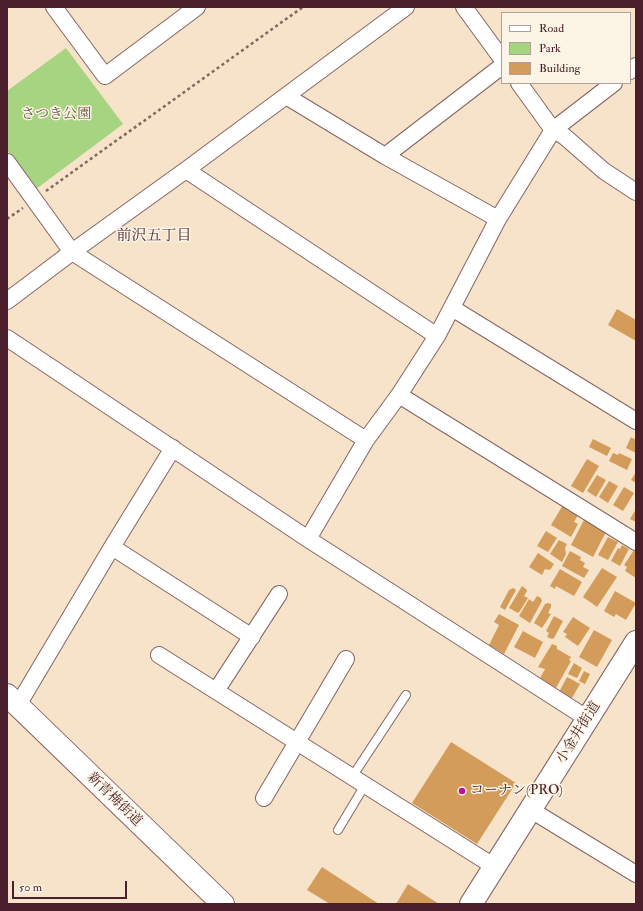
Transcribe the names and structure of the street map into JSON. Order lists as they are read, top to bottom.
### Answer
{
  "streets": {
    "main road": ["小金井街道", "新青梅街道"]
  },
  "districts": ["前沢五丁目"],
  "parks": ["さつき公園"],
  "places": ["コーナン(PRO)"],
  "legend": ["Road", "Park", "Building"],
  "scale_bar": "50 m"
}
